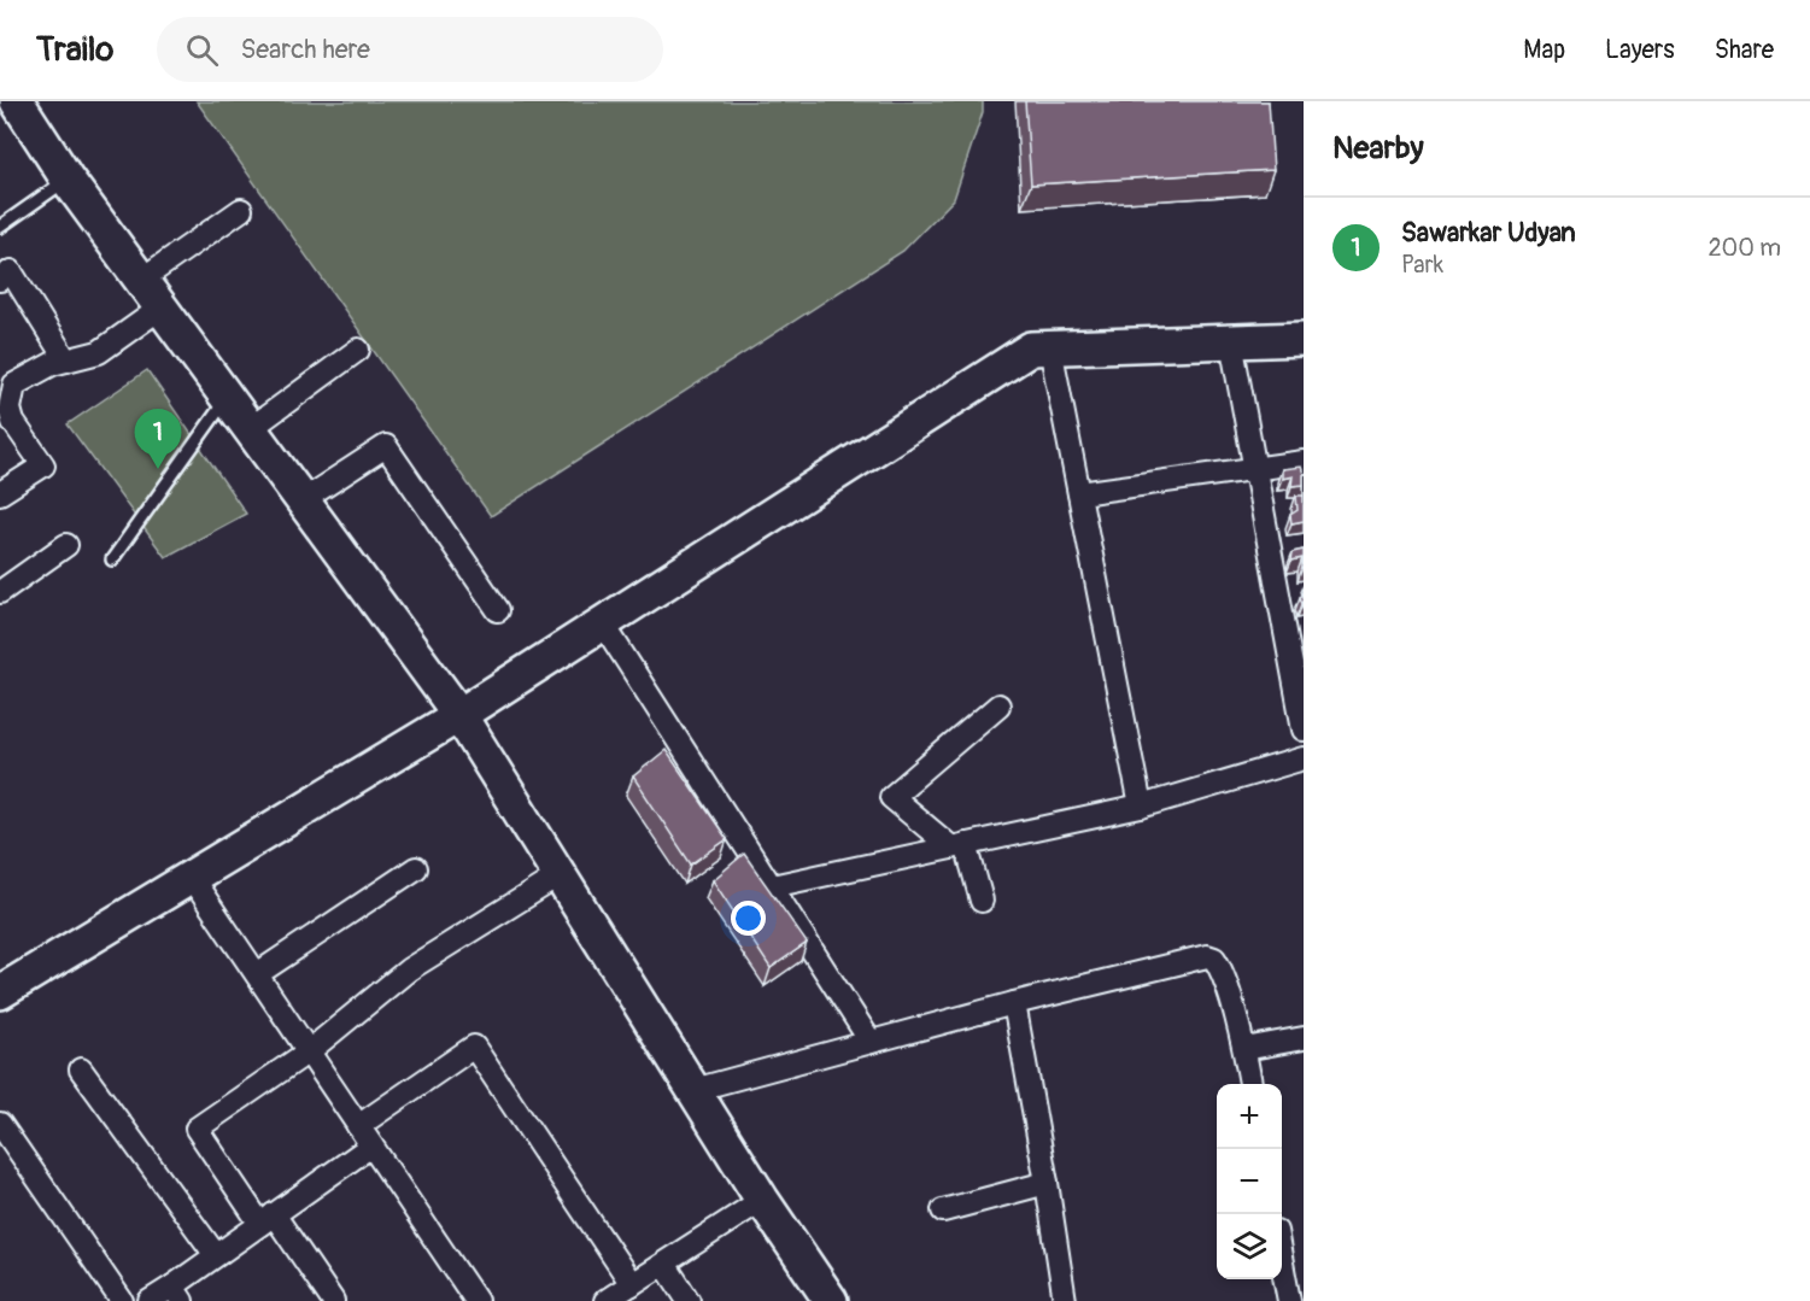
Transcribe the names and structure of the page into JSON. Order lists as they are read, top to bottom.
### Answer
{
  "page": {
    "header": "Trailo",
    "search": "Search here",
    "nav": ["Map", "Layers", "Share"],
    "heading": "Nearby",
    "list": [
      {
        "mark": "1",
        "name": "Sawarkar Udyan",
        "note": "Park",
        "value": "200 m"
      }
    ],
    "pins": "1",
    "map_buttons": ["+", "−"]
  }
}
